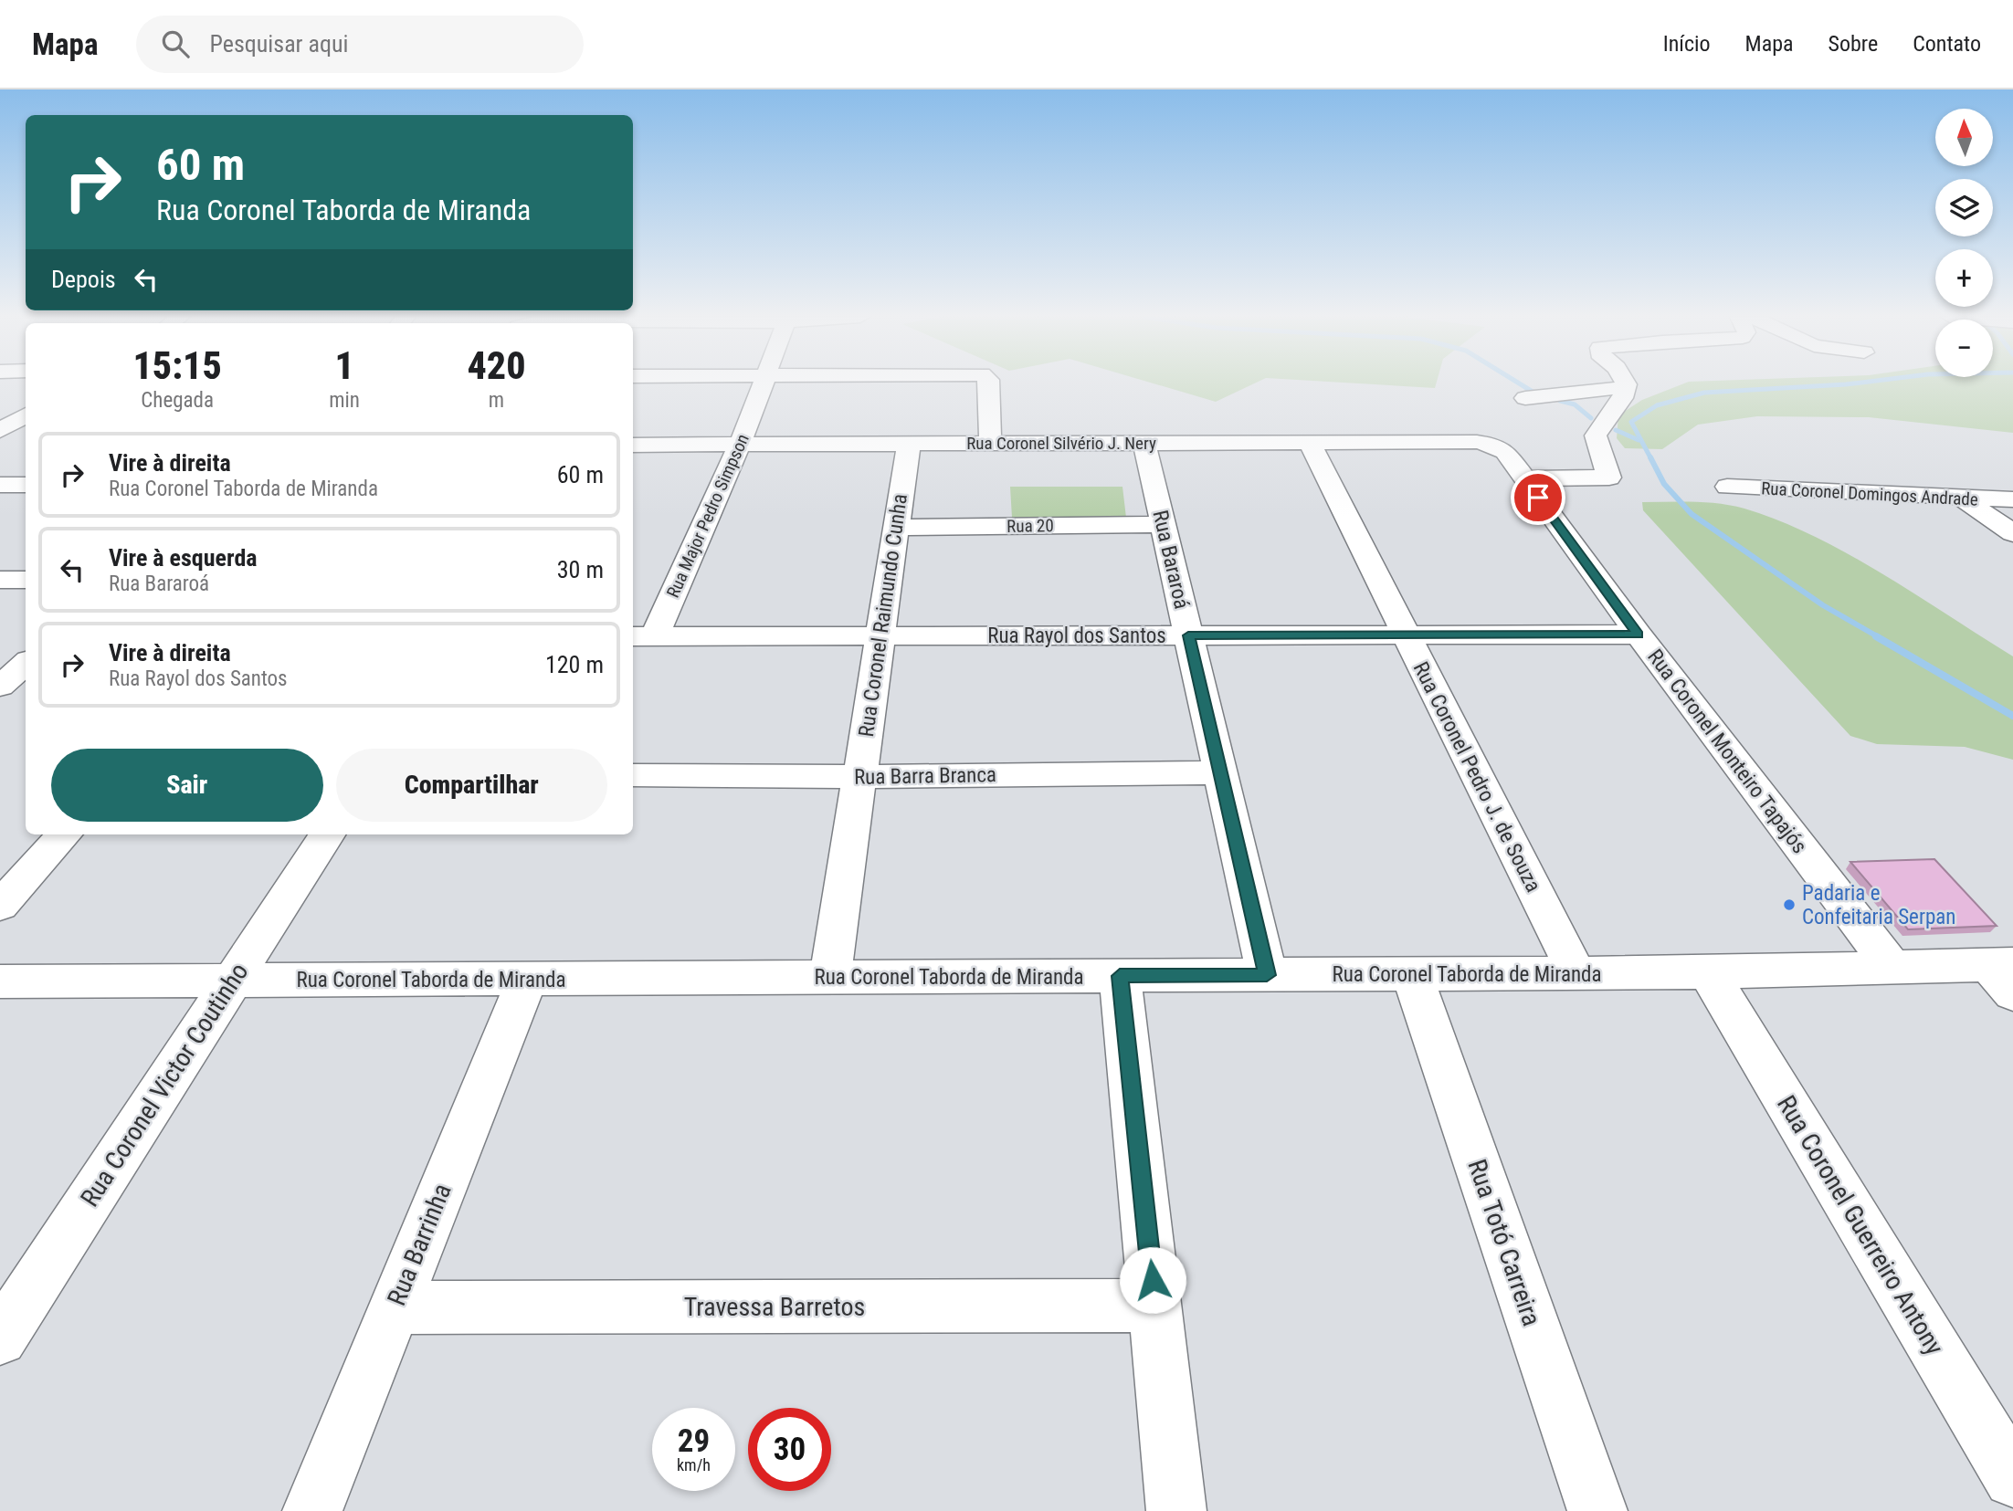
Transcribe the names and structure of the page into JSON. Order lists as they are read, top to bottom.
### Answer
{
  "streets": {
    "street": [
      "Rua Coronel Silvério J. Nery",
      "Rua Coronel Domingos Andrade",
      "Rua Major Pedro Simpson",
      "Rua 20",
      "Rua Bararoá",
      "Rua Coronel Raimundo Cunha",
      "Rua Rayol dos Santos",
      "Rua Coronel Monteiro Tapajós",
      "Rua Barra Branca",
      "Rua Coronel Pedro J. de Souza",
      "Rua Coronel Taborda de Miranda",
      "Rua Coronel Victor Coutinho",
      "Rua Coronel Guerreiro Antony",
      "Rua Totó Carreira",
      "Rua Barrinha",
      "Travessa Barretos"
    ]
  },
  "crossings": [
    ["Rua Coronel Silvério J. Nery", "Rua Major Pedro Simpson"],
    ["Rua Coronel Silvério J. Nery", "Rua Bararoá"],
    ["Rua Coronel Silvério J. Nery", "Rua Coronel Raimundo Cunha"],
    ["Rua Coronel Silvério J. Nery", "Rua Coronel Monteiro Tapajós"],
    ["Rua Coronel Silvério J. Nery", "Rua Coronel Pedro J. de Souza"],
    ["Rua Major Pedro Simpson", "Rua Rayol dos Santos"],
    ["Rua 20", "Rua Bararoá"],
    ["Rua 20", "Rua Coronel Raimundo Cunha"],
    ["Rua Bararoá", "Rua Rayol dos Santos"],
    ["Rua Bararoá", "Rua Barra Branca"],
    ["Rua Bararoá", "Rua Coronel Taborda de Miranda"],
    ["Rua Coronel Raimundo Cunha", "Rua Rayol dos Santos"],
    ["Rua Coronel Raimundo Cunha", "Rua Barra Branca"],
    ["Rua Coronel Raimundo Cunha", "Rua Coronel Taborda de Miranda"],
    ["Rua Rayol dos Santos", "Rua Coronel Monteiro Tapajós"],
    ["Rua Rayol dos Santos", "Rua Coronel Pedro J. de Souza"],
    ["Rua Coronel Monteiro Tapajós", "Rua Coronel Taborda de Miranda"],
    ["Rua Coronel Pedro J. de Souza", "Rua Coronel Taborda de Miranda"],
    ["Rua Coronel Taborda de Miranda", "Rua Coronel Victor Coutinho"],
    ["Rua Coronel Taborda de Miranda", "Rua Coronel Guerreiro Antony"],
    ["Rua Coronel Taborda de Miranda", "Rua Totó Carreira"],
    ["Rua Coronel Taborda de Miranda", "Rua Barrinha"],
    ["Rua Barrinha", "Travessa Barretos"]
  ],
  "places": ["Padaria e Confeitaria Serpan"],
  "north": "top",
  "page": {
    "header": "Mapa",
    "search": "Pesquisar aqui",
    "nav": [
      "Início",
      "Mapa",
      "Sobre",
      "Contato"
    ],
    "map_buttons": ["+", "−"],
    "turn": ["60 m", "Rua Coronel Taborda de Miranda"],
    "then": "Depois",
    "eta": [
      "15:15",
      "Chegada",
      "1",
      "min",
      "420",
      "m"
    ],
    "list": [
      {
        "name": "Vire à direita",
        "note": "Rua Coronel Taborda de Miranda",
        "value": "60 m"
      },
      {
        "name": "Vire à esquerda",
        "note": "Rua Bararoá",
        "value": "30 m"
      },
      {
        "name": "Vire à direita",
        "note": "Rua Rayol dos Santos",
        "value": "120 m"
      }
    ],
    "buttons": ["Sair", "Compartilhar"],
    "speed": "29 km/h",
    "limit": "30"
  }
}
